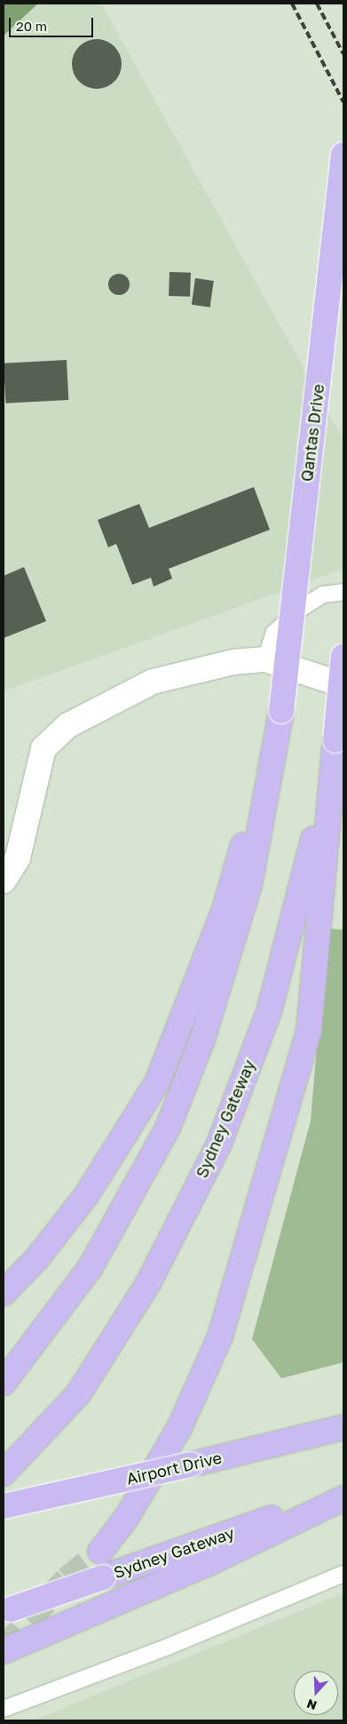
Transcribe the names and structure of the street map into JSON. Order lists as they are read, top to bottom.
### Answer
{
  "streets": {
    "highway": ["Qantas Drive", "Sydney Gateway", "Airport Drive"]
  },
  "scale_bar": "20 m",
  "north": "bottom"
}
